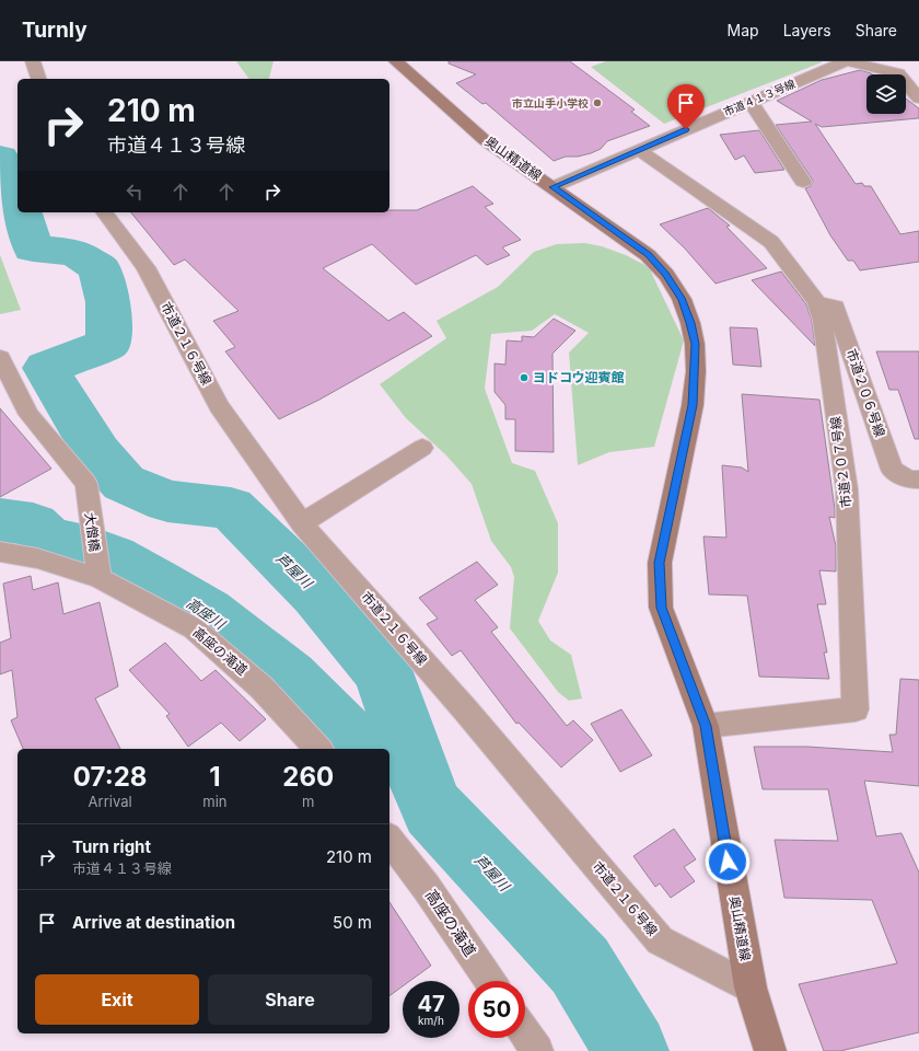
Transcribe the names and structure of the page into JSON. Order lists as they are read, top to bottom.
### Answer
{
  "streets": {
    "main road": ["奥山精道線"],
    "street": [
      "市道４１３号線",
      "市道２１６号線",
      "市道２０６号線",
      "市道２０７号線",
      "大僧橋",
      "高座の滝道"
    ]
  },
  "crossings": [
    ["市道４１３号線", "奥山精道線"],
    ["市道４１３号線", "市道２０７号線"],
    ["奥山精道線", "市道２１６号線"],
    ["奥山精道線", "市道２０７号線"],
    ["市道２０６号線", "市道２０７号線"],
    ["大僧橋", "高座の滝道"]
  ],
  "water": ["芦屋川", "高座川"],
  "places": ["市立山手小学校", "ヨドコウ迎賓館"],
  "page": {
    "header": "Turnly",
    "nav": ["Map", "Layers", "Share"],
    "turn": ["210 m", "市道４１３号線"],
    "eta": [
      "07:28",
      "Arrival",
      "1",
      "min",
      "260",
      "m"
    ],
    "list": [
      {
        "name": "Turn right",
        "note": "市道４１３号線",
        "value": "210 m"
      },
      {
        "name": "Arrive at destination",
        "value": "50 m"
      }
    ],
    "buttons": ["Exit", "Share"],
    "speed": "47 km/h",
    "limit": "50"
  }
}
